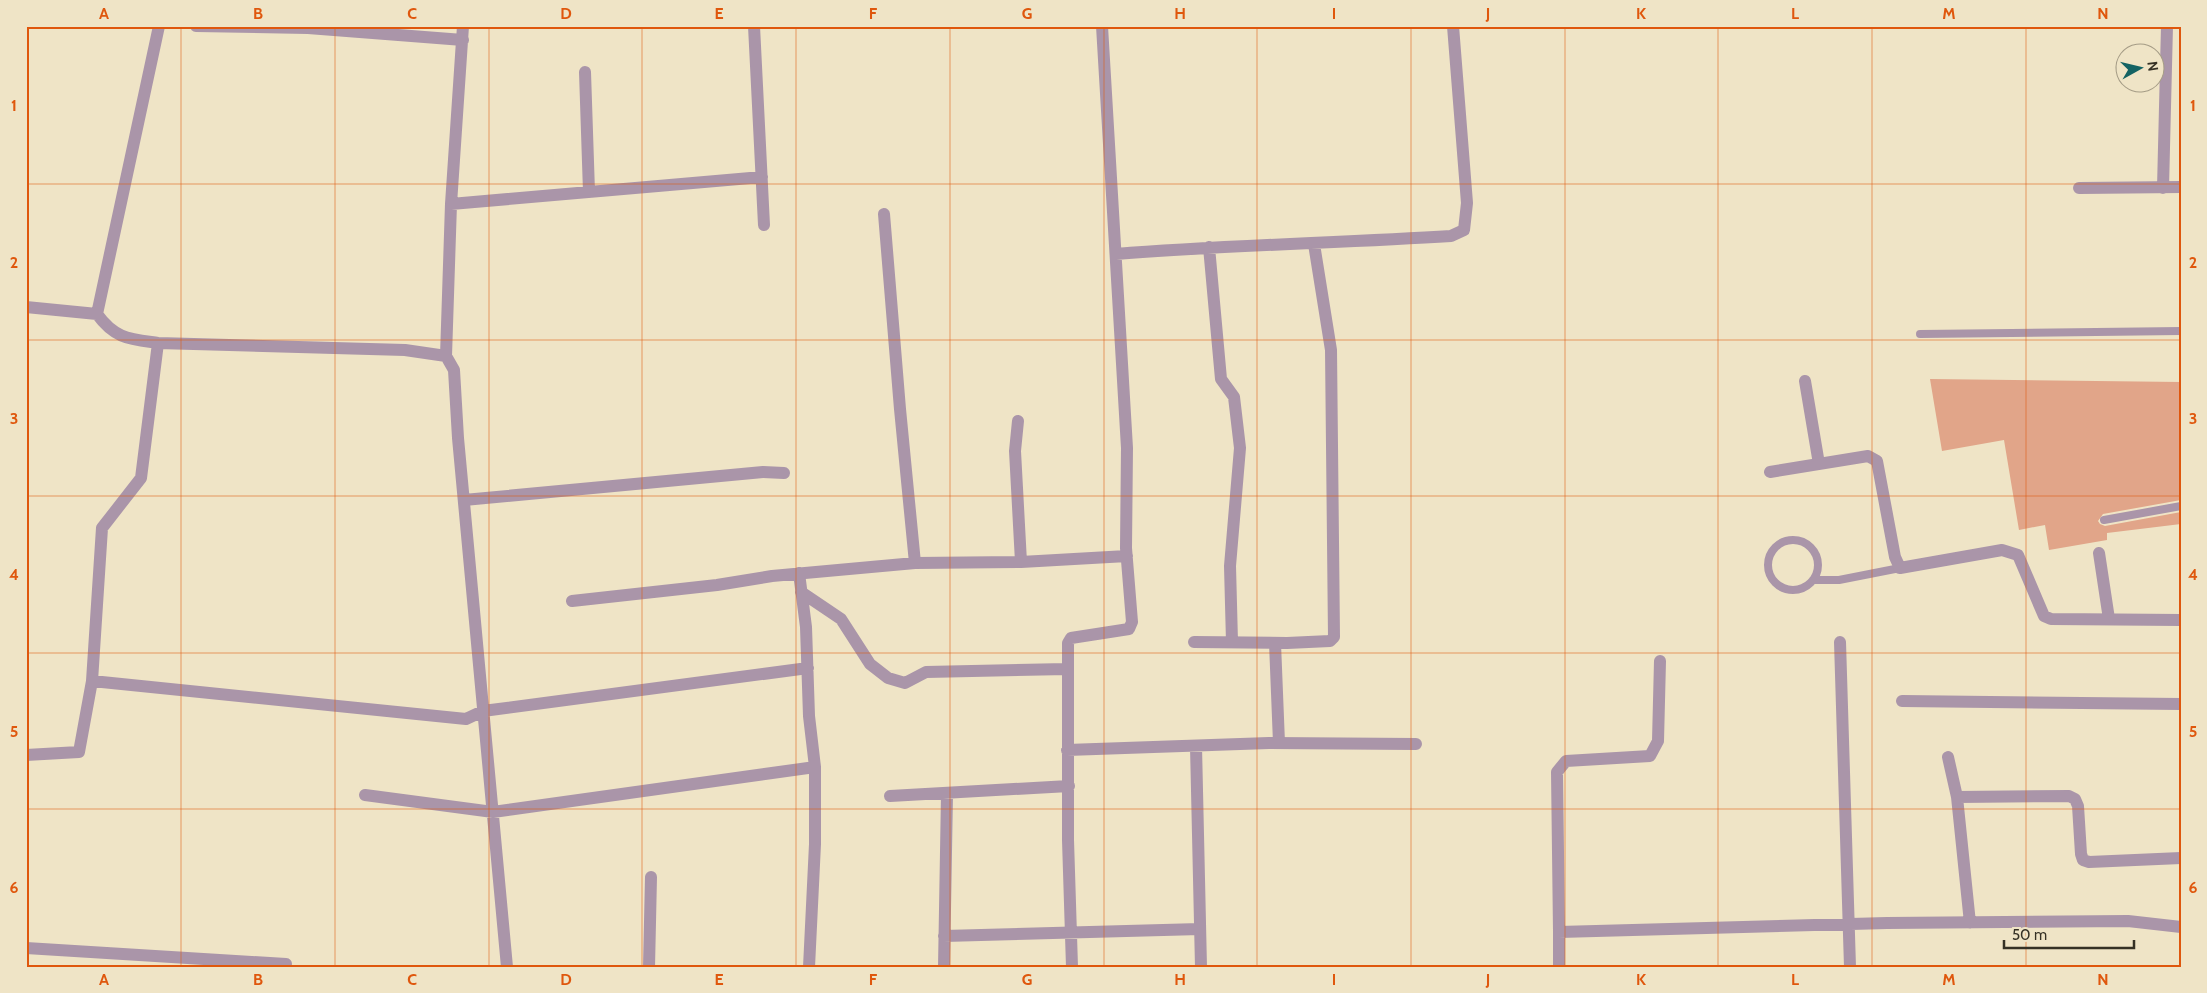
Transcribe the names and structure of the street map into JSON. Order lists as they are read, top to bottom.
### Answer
{
  "scale_bar": "50 m",
  "north": "right",
  "grid": {
    "columns": [
      "A",
      "B",
      "C",
      "D",
      "E",
      "F",
      "G",
      "H",
      "I",
      "J",
      "K",
      "L",
      "M",
      "N"
    ],
    "rows": [
      "1",
      "2",
      "3",
      "4",
      "5",
      "6"
    ]
  }
}
